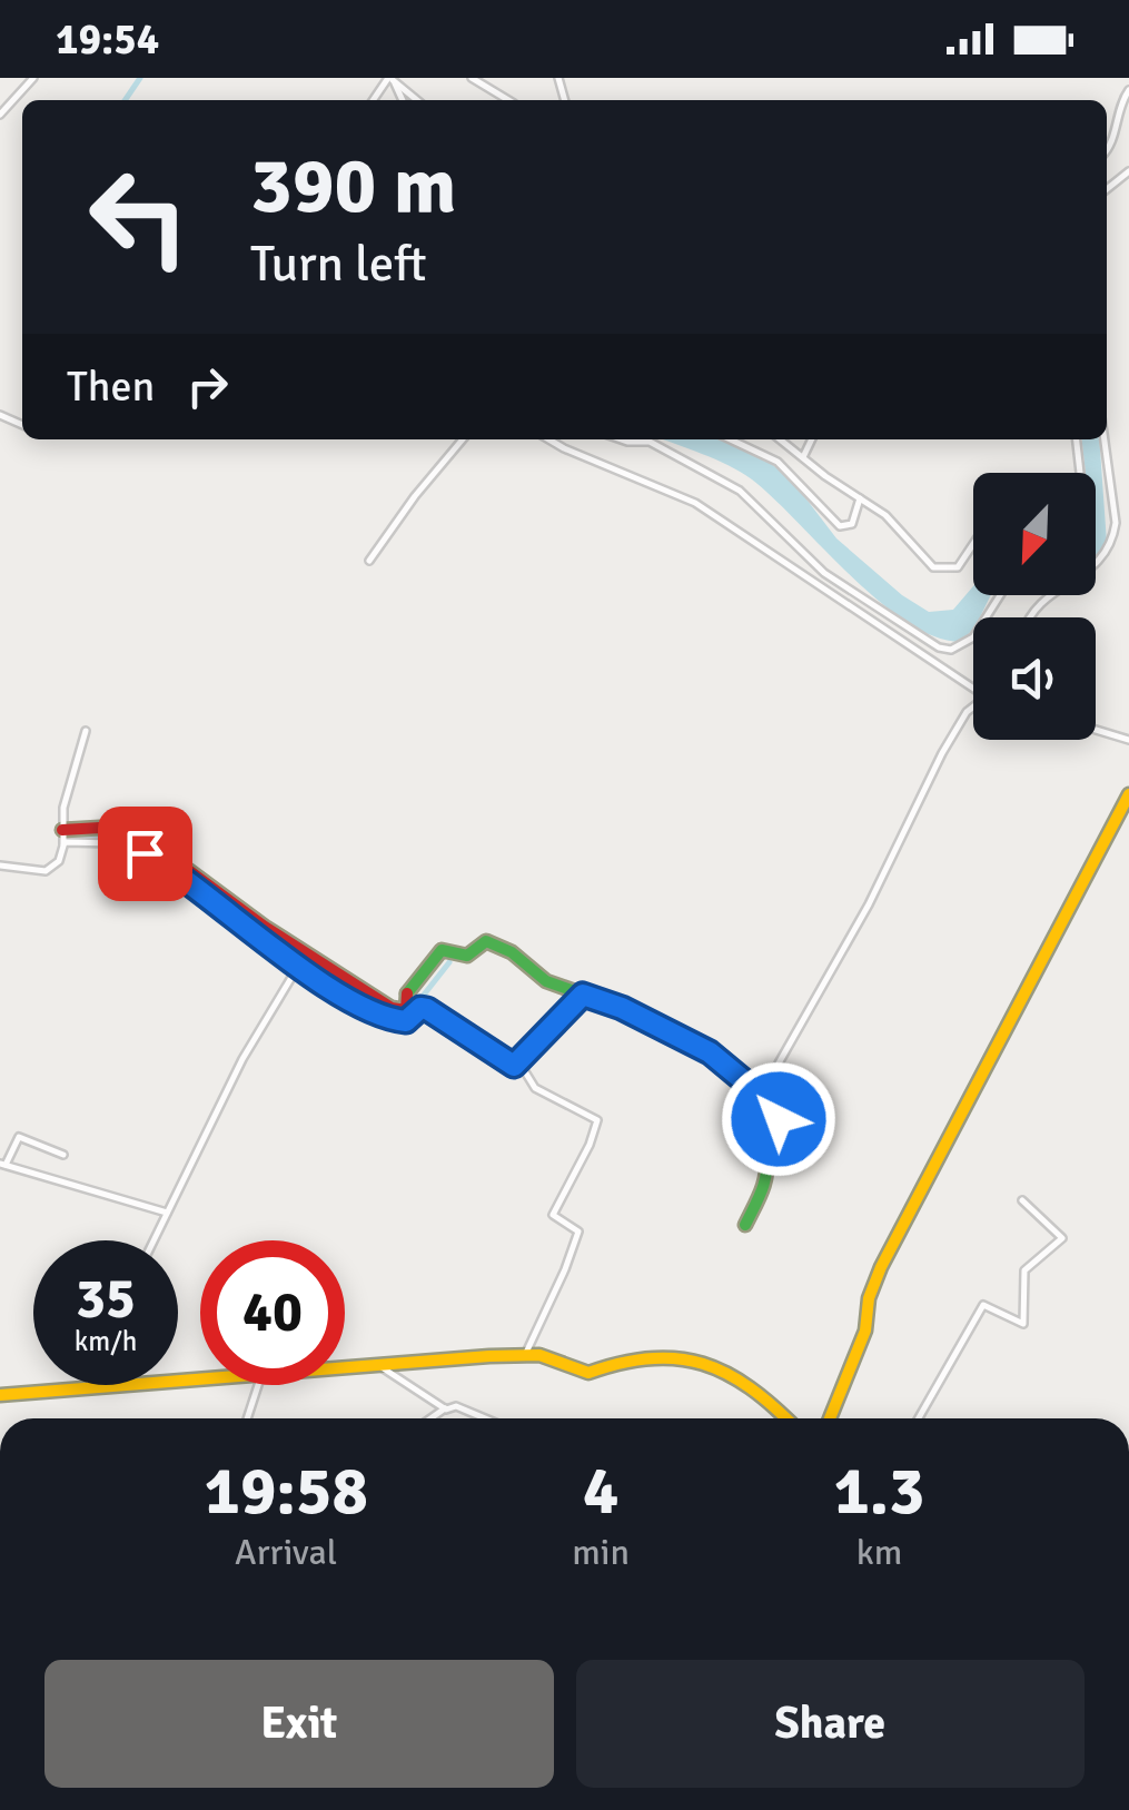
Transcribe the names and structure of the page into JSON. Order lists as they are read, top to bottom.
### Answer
{
  "north": "bottom left",
  "page": {
    "status": "19:54",
    "turn": ["390 m", "Turn left"],
    "then": "Then",
    "speed": "35 km/h",
    "limit": "40",
    "eta": [
      "19:58",
      "Arrival",
      "4",
      "min",
      "1.3",
      "km"
    ],
    "buttons": ["Exit", "Share"]
  }
}
